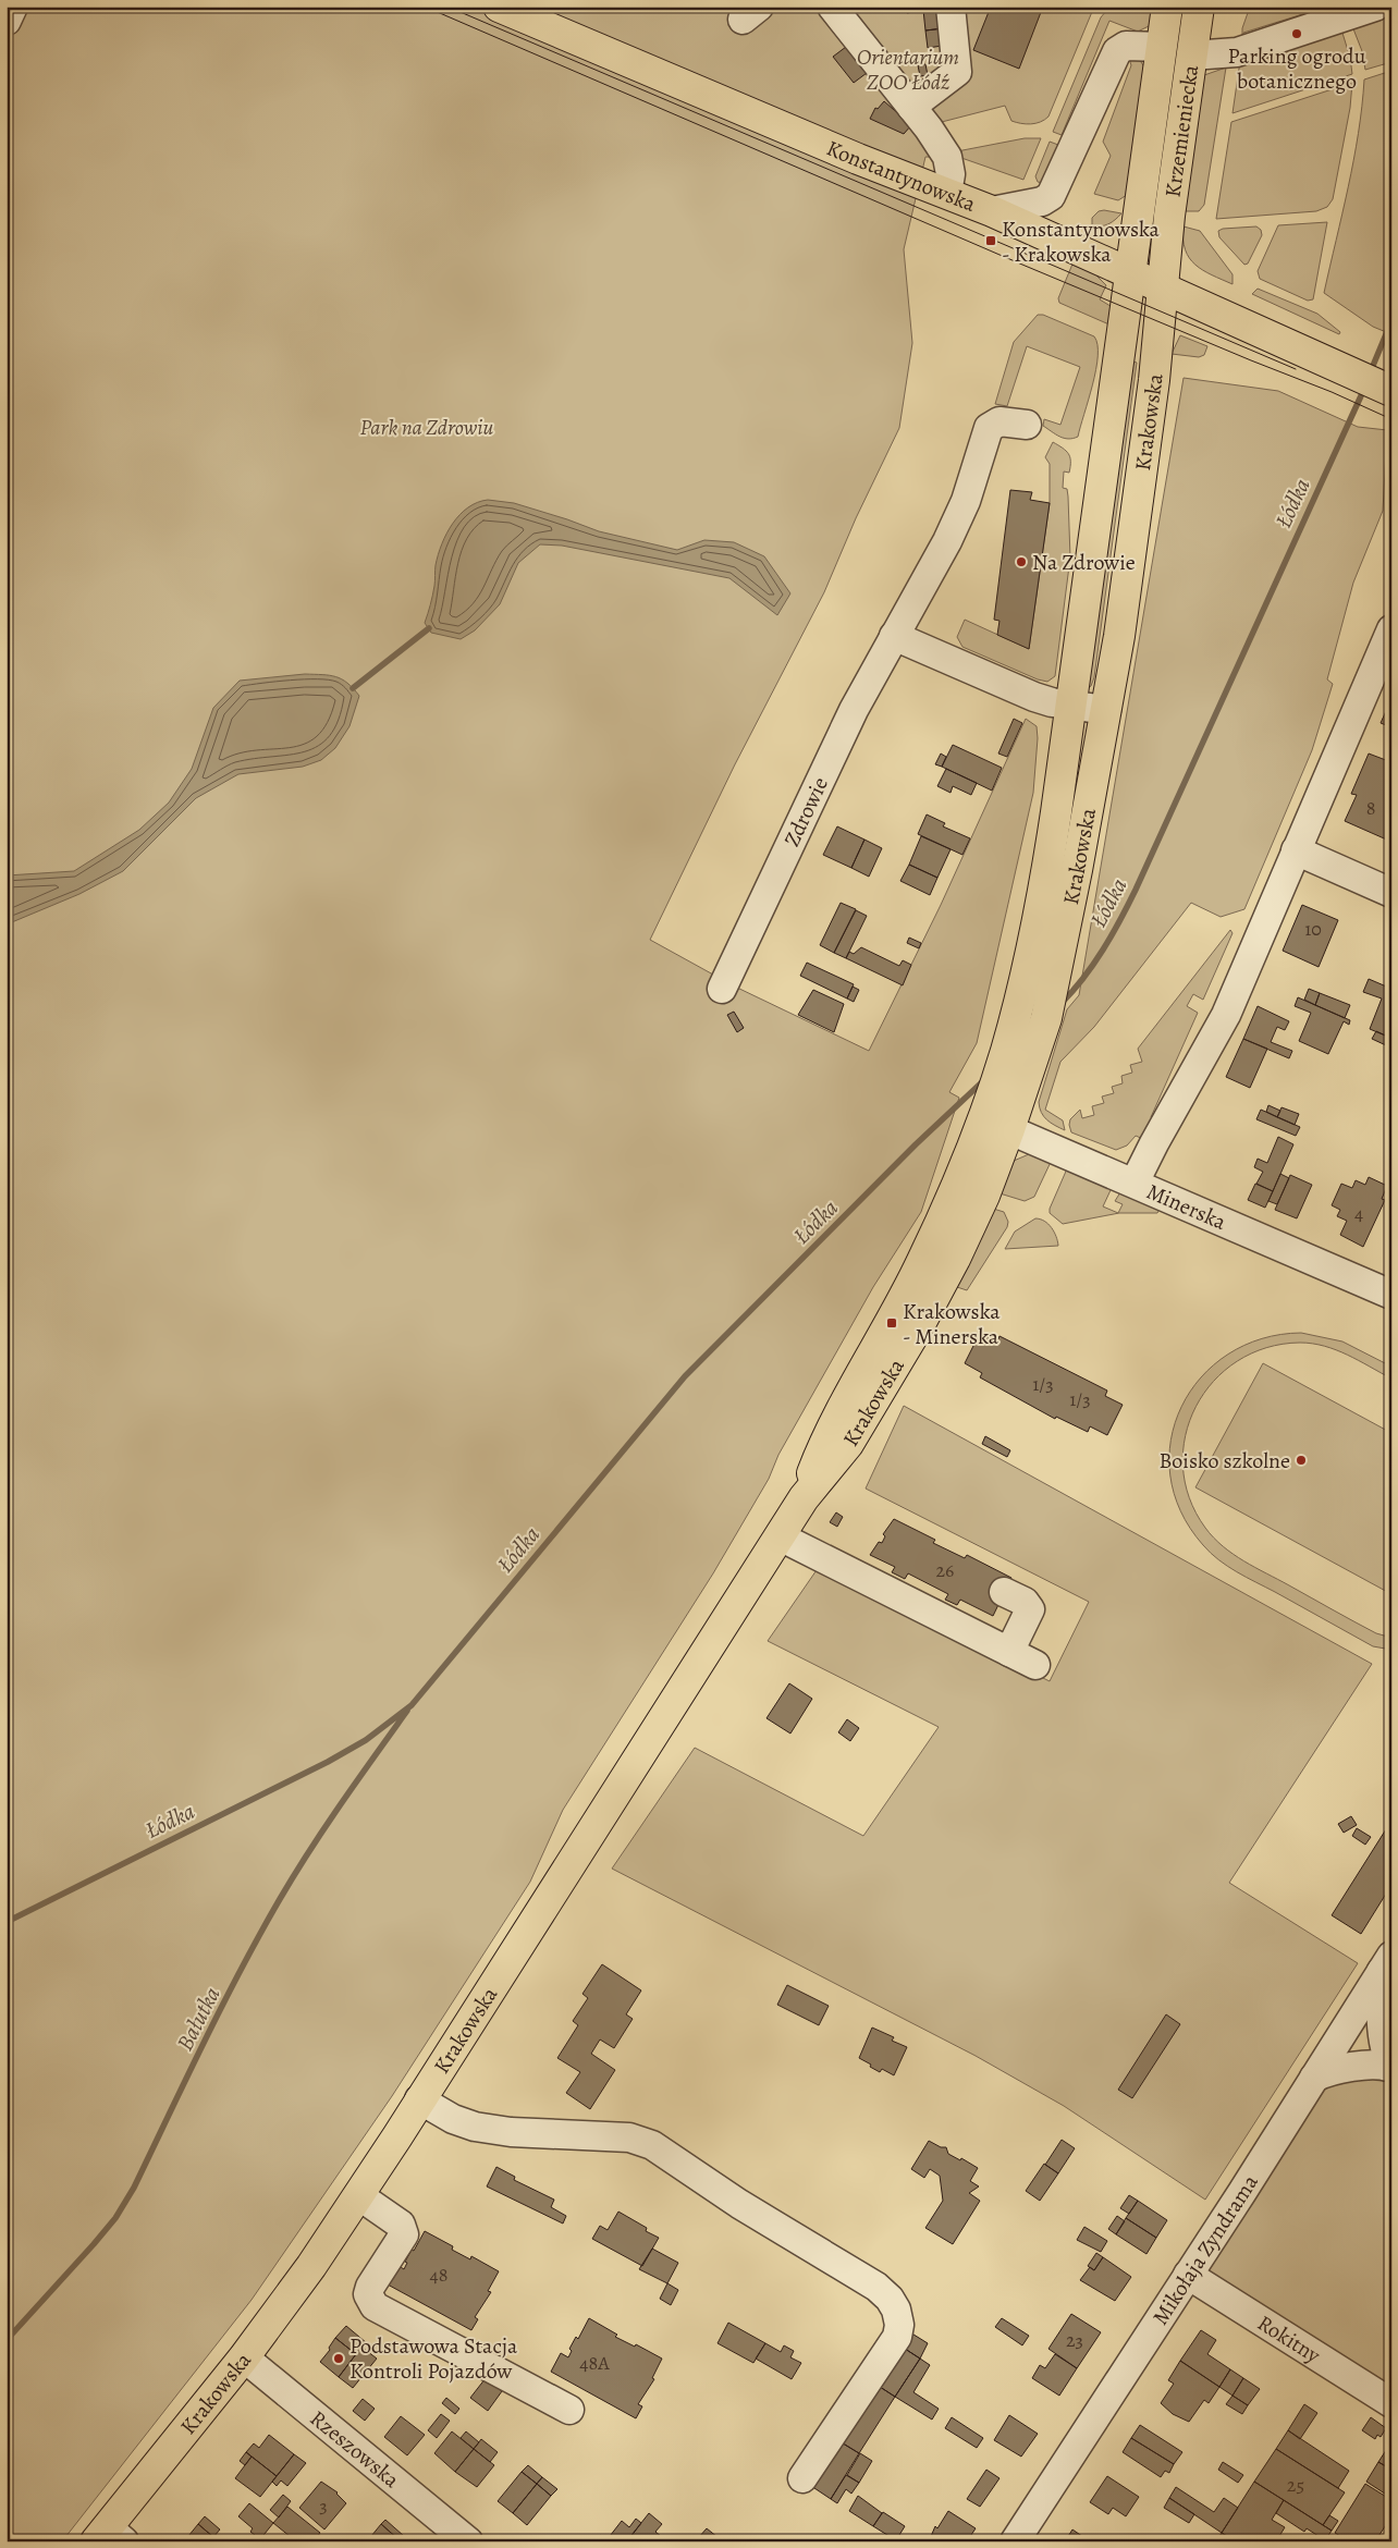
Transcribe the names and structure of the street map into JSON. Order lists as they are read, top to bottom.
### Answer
{
  "streets": {
    "main road": ["Krzemieniecka", "Konstantynowska", "Krakowska"],
    "street": [
      "Zdrowie",
      "Minerska",
      "Mikołaja Zyndrama",
      "Rokitny",
      "Rzeszowska"
    ]
  },
  "crossings": [
    ["Krzemieniecka", "Konstantynowska"],
    ["Krzemieniecka", "Krakowska"],
    ["Konstantynowska", "Krakowska"],
    ["Krakowska", "Minerska"],
    ["Krakowska", "Rzeszowska"],
    ["Mikołaja Zyndrama", "Rokitny"]
  ],
  "water": ["Łódka", "Bałutka"],
  "parks": ["Orientarium ZOO Łódź", "Park na Zdrowiu"],
  "places": {
    "other": [
      "Parking ogrodu botanicznego",
      "Na Zdrowie",
      "Boisko szkolne",
      "Podstawowa Stacja Kontroli Pojazdów"
    ],
    "transit": ["Konstantynowska - Krakowska", "Krakowska - Minerska"]
  },
  "house_numbers": [
    "8",
    "10",
    "4",
    "1/3",
    "1/3",
    "26",
    "48",
    "23",
    "48A",
    "25",
    "3"
  ]
}
